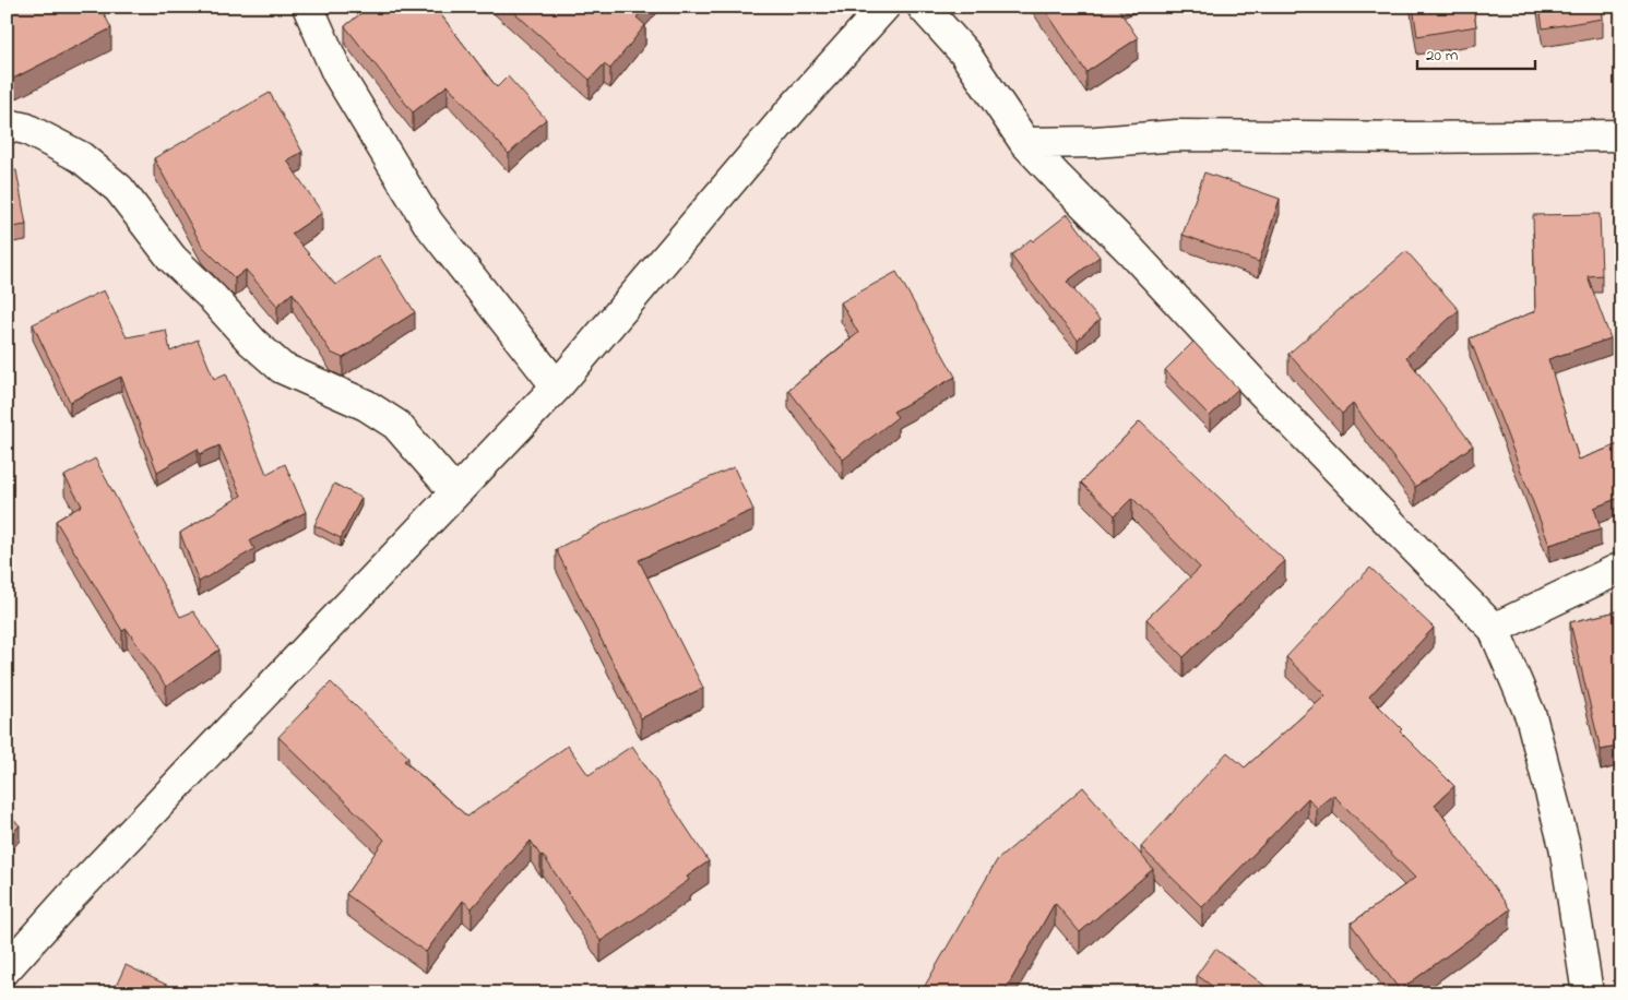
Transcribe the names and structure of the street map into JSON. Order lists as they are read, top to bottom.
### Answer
{
  "scale_bar": "20 m"
}
